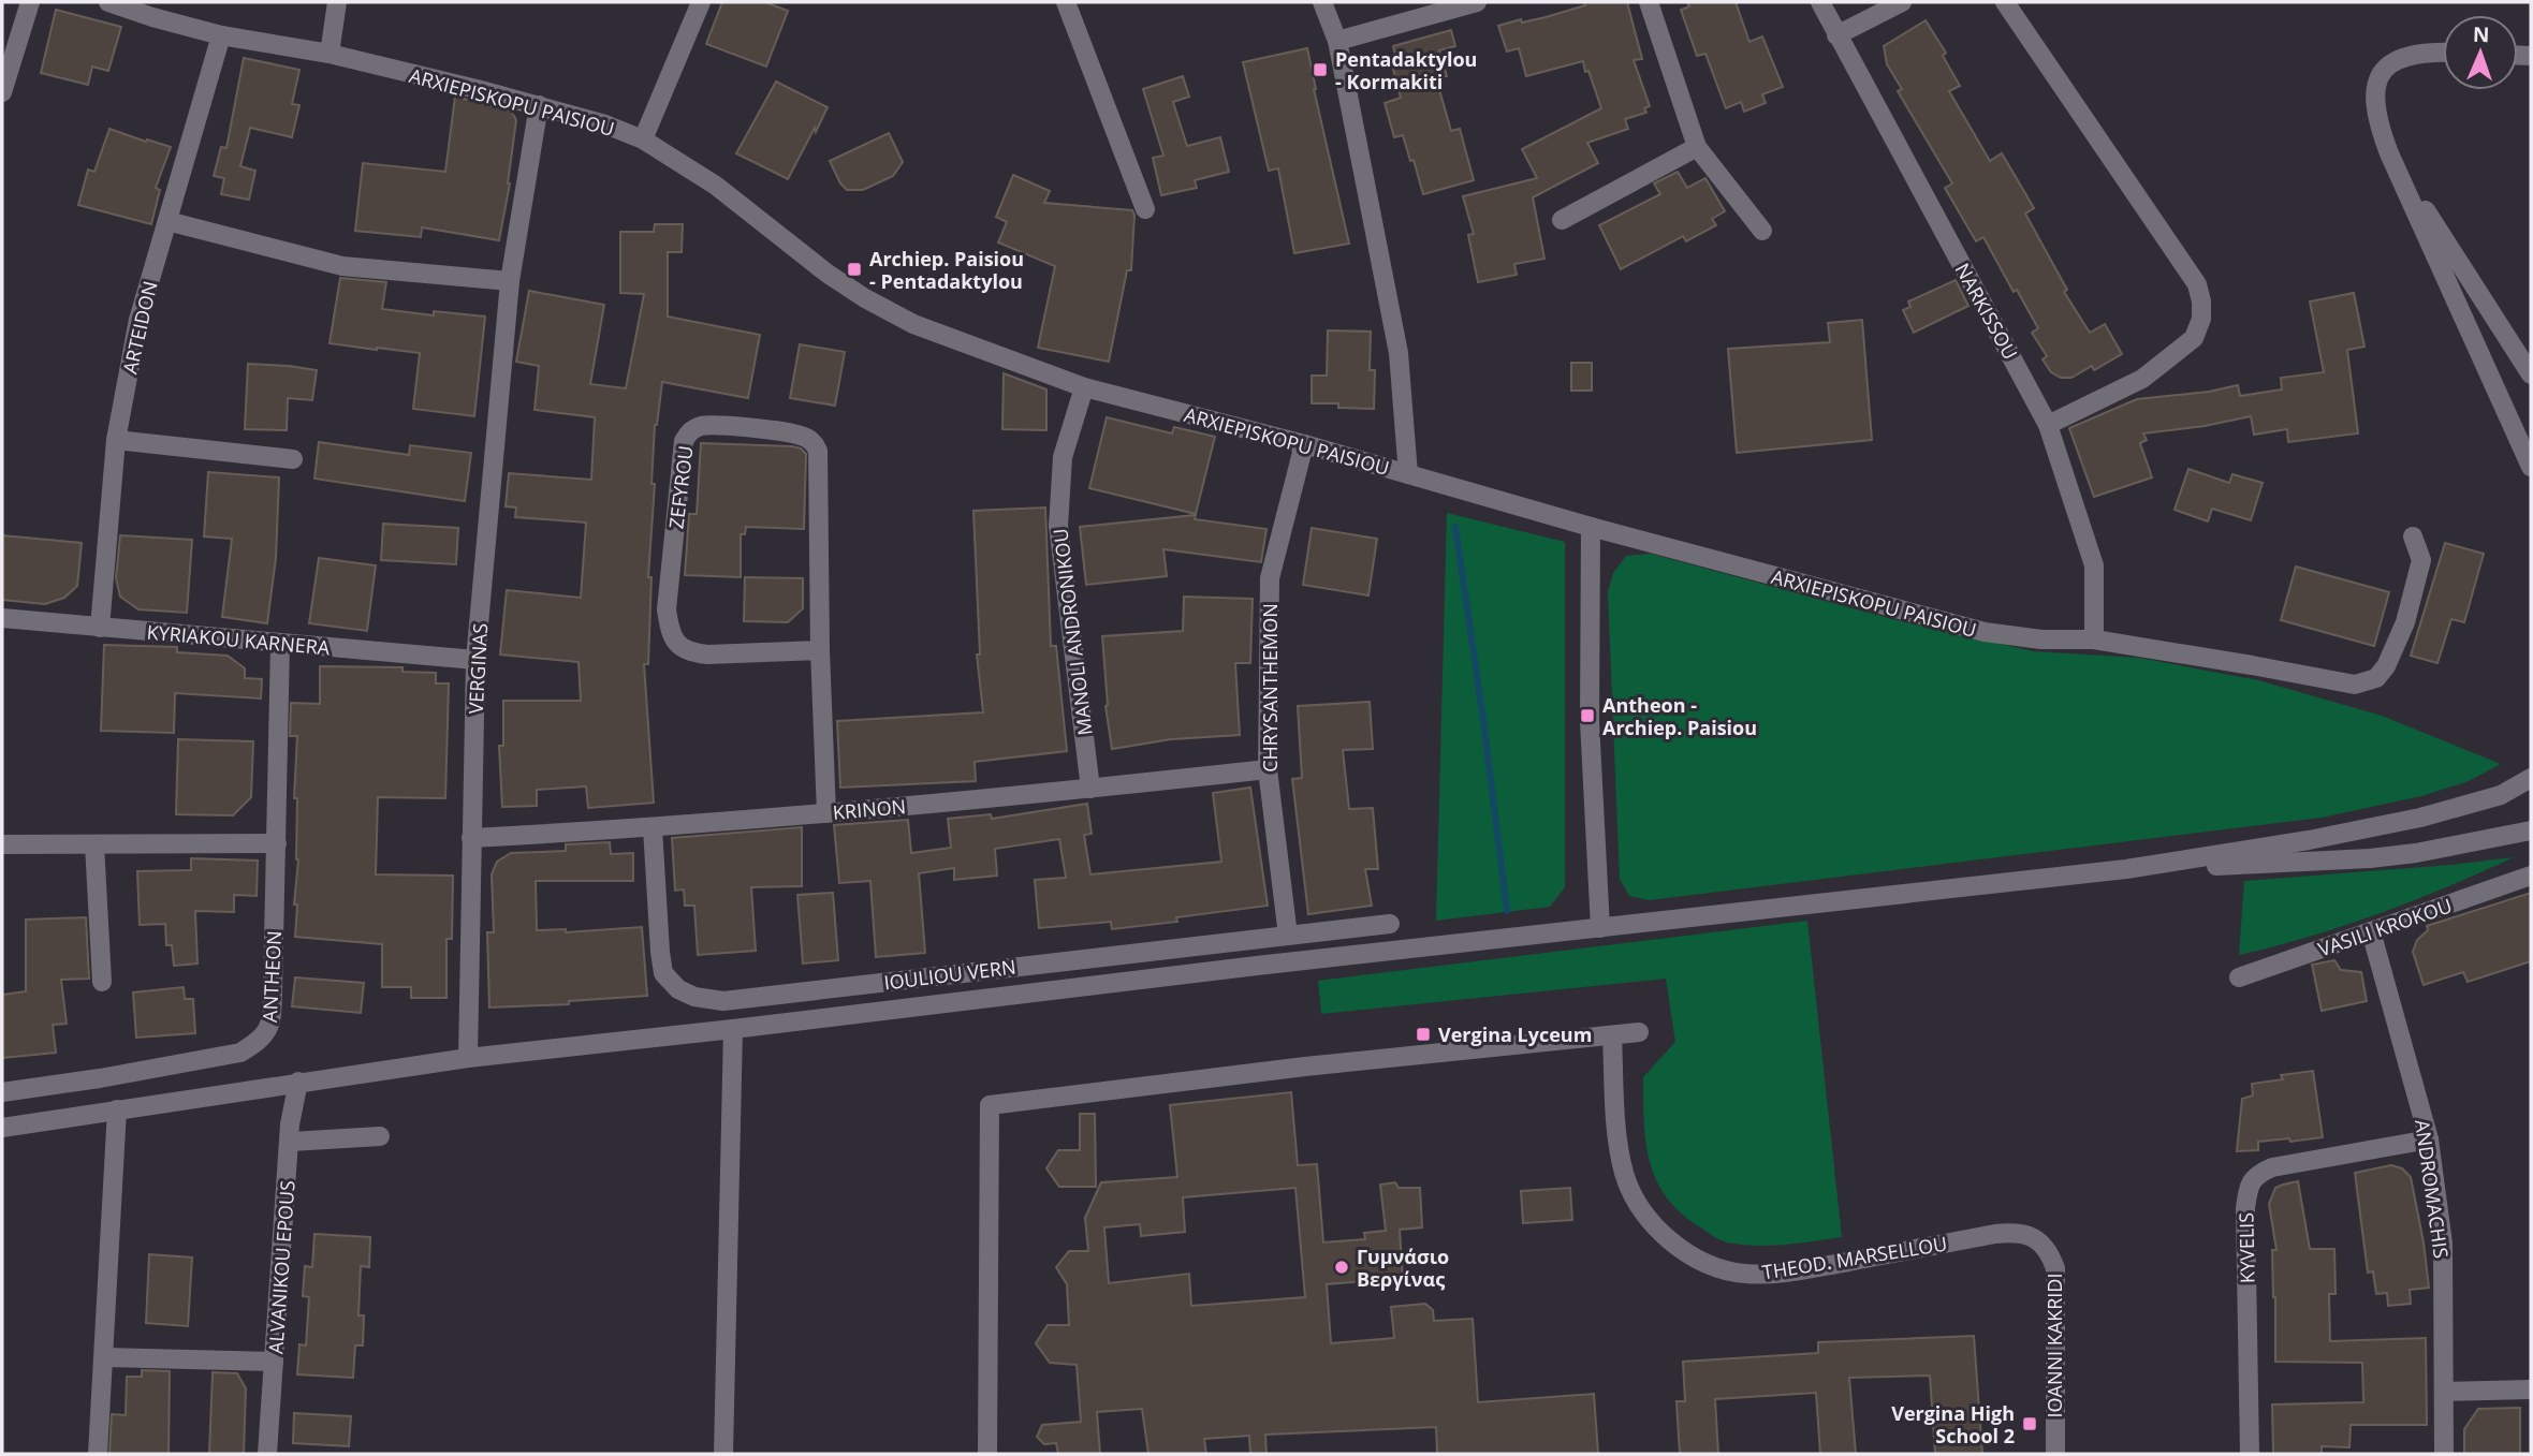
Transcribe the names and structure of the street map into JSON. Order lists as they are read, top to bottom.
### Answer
{
  "streets": {
    "street": [
      "ARXIEPISKOPU PAISIOU",
      "NARKISSOU",
      "ARTEIDON",
      "ZEFYROU",
      "MANOLI ANDRONIKOU",
      "KYRIAKOU KARNERA",
      "VERGINAS",
      "CHRYSANTHEMON",
      "KRINON",
      "VASILI KROKOU",
      "IOULIOU VERN",
      "ANTHEON",
      "ANDROMACHIS",
      "KYVELIS",
      "THEOD. MARSELLOU",
      "ALVANIKOU EPOUS",
      "IOANNI KAKRIDI"
    ]
  },
  "crossings": [
    ["ARXIEPISKOPU PAISIOU", "NARKISSOU"],
    ["ARXIEPISKOPU PAISIOU", "ARTEIDON"],
    ["ARXIEPISKOPU PAISIOU", "MANOLI ANDRONIKOU"],
    ["ARXIEPISKOPU PAISIOU", "VERGINAS"],
    ["ARXIEPISKOPU PAISIOU", "CHRYSANTHEMON"],
    ["ARTEIDON", "KYRIAKOU KARNERA"],
    ["ZEFYROU", "KRINON"],
    ["MANOLI ANDRONIKOU", "KRINON"],
    ["KYRIAKOU KARNERA", "VERGINAS"],
    ["KYRIAKOU KARNERA", "ANTHEON"],
    ["VERGINAS", "KRINON"],
    ["CHRYSANTHEMON", "KRINON"],
    ["CHRYSANTHEMON", "IOULIOU VERN"],
    ["KRINON", "IOULIOU VERN"],
    ["VASILI KROKOU", "ANDROMACHIS"],
    ["ANDROMACHIS", "KYVELIS"],
    ["THEOD. MARSELLOU", "IOANNI KAKRIDI"]
  ],
  "places": {
    "transit": [
      "Pentadaktylou - Kormakiti",
      "Archiep. Paisiou - Pentadaktylou",
      "Antheon - Archiep. Paisiou",
      "Vergina Lyceum",
      "Vergina High School 2"
    ],
    "other": ["Γυμνάσιο Βεργίνας"]
  },
  "north": "top"
}
